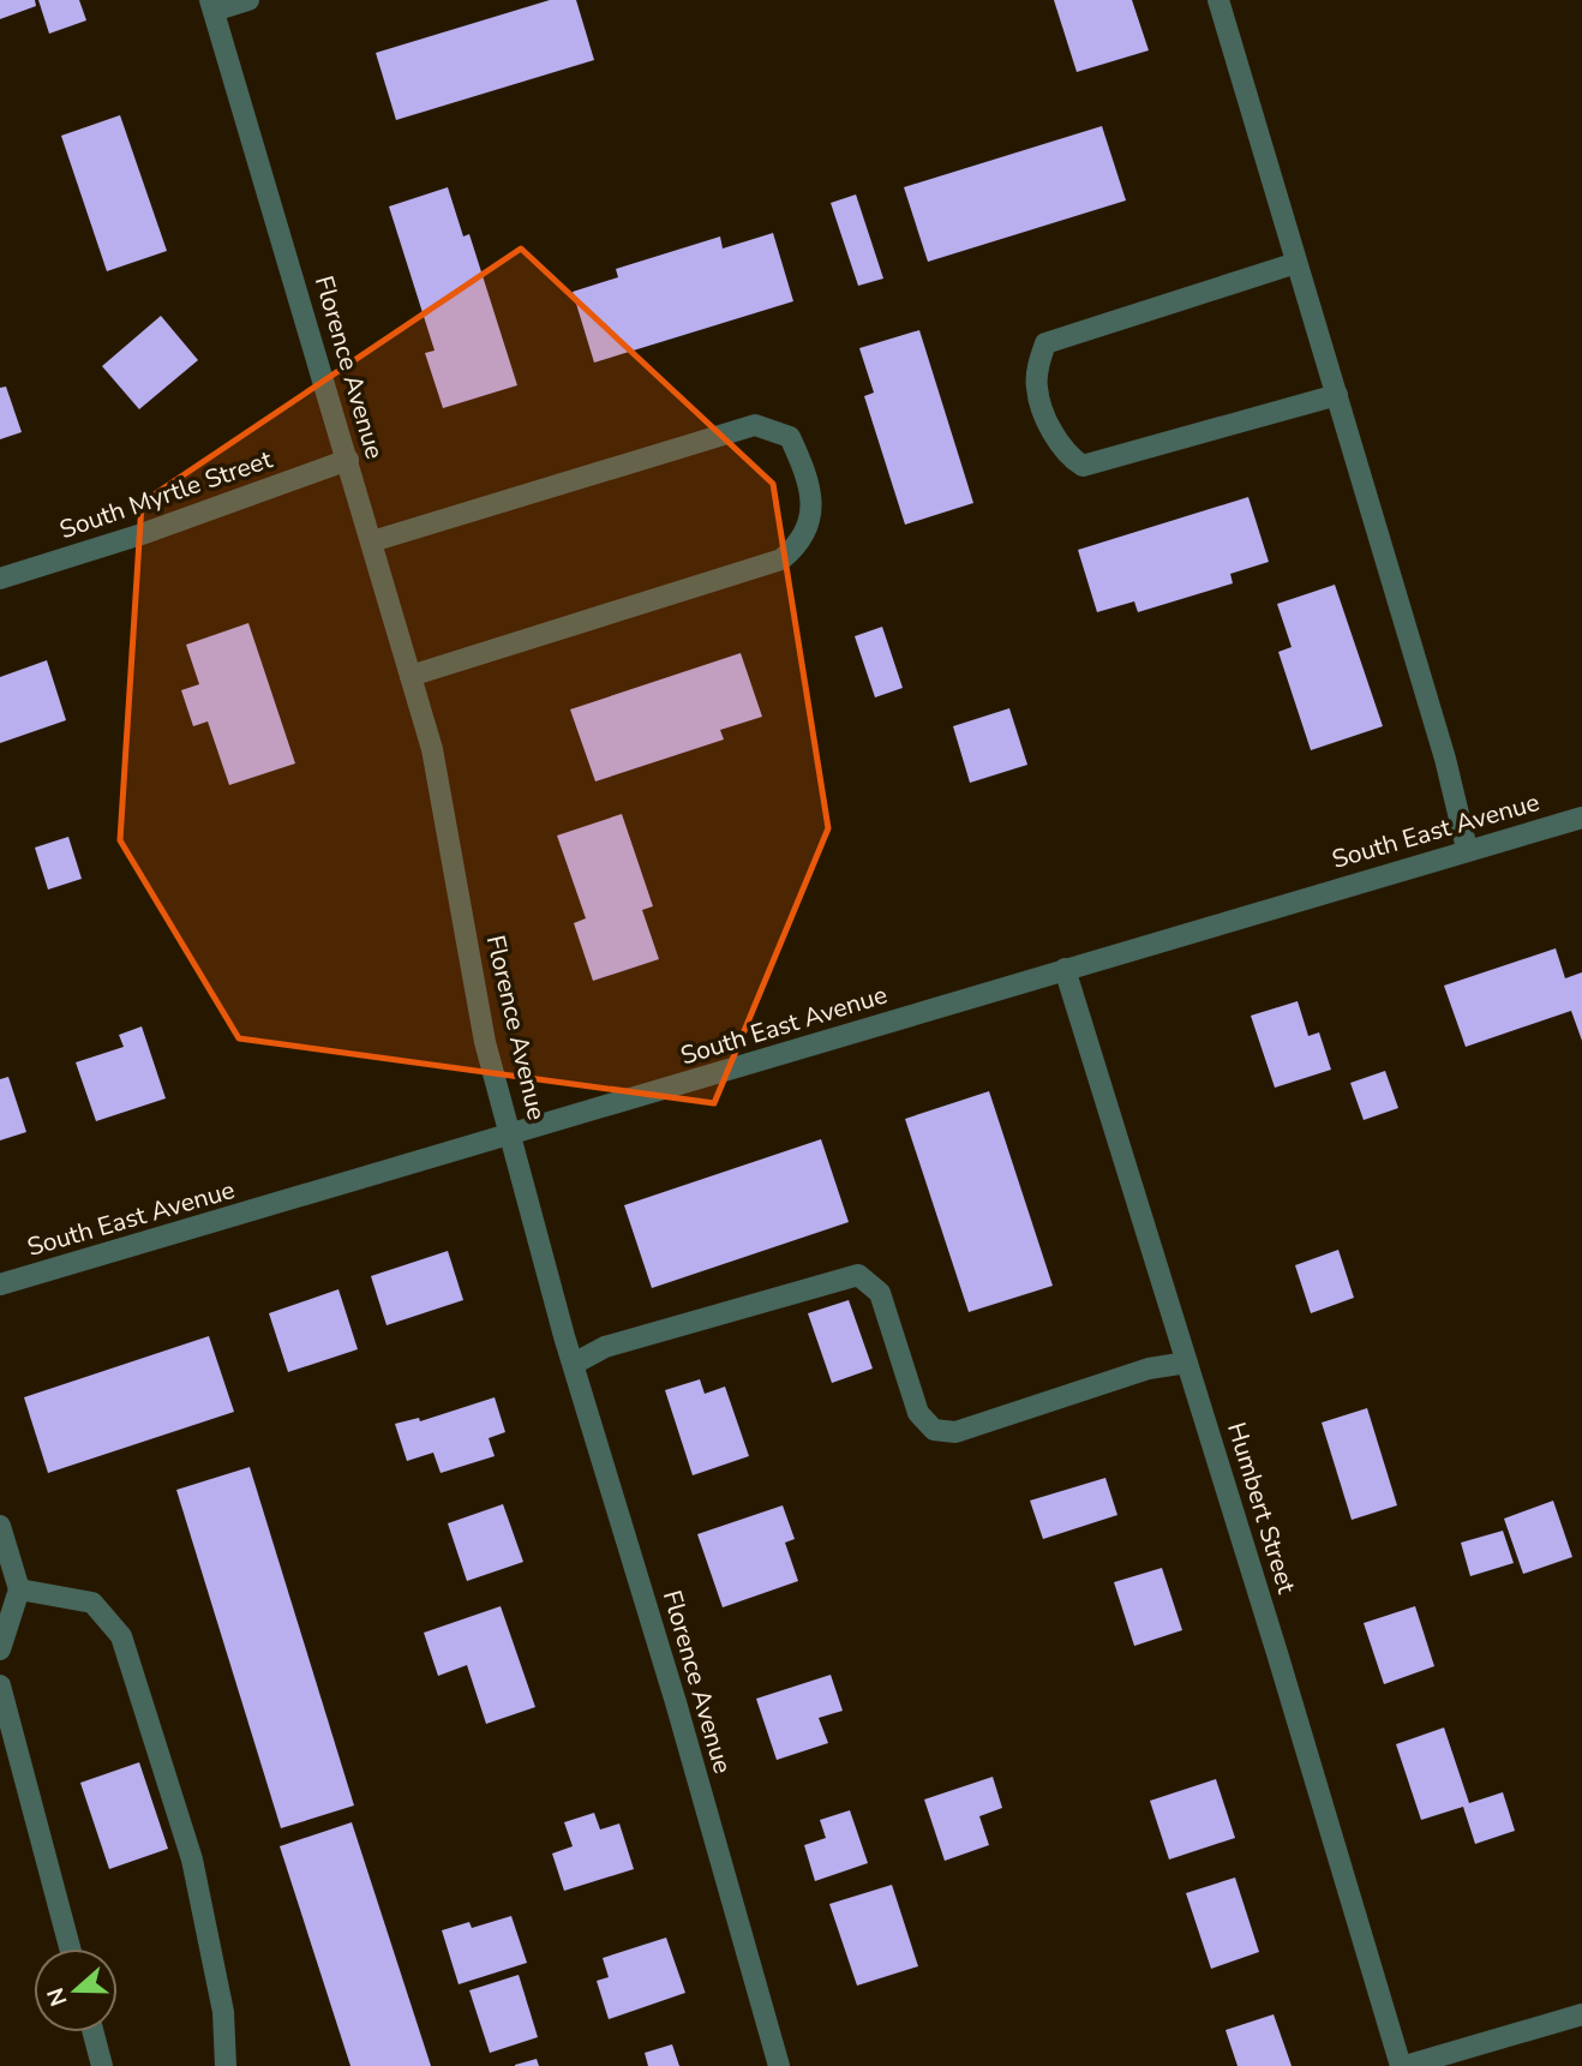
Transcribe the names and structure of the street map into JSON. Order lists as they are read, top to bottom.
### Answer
{
  "streets": {
    "street": [
      "Florence Avenue",
      "South Myrtle Street",
      "South East Avenue",
      "Humbert Street"
    ]
  },
  "crossings": [
    ["Florence Avenue", "South Myrtle Street"],
    ["Florence Avenue", "South East Avenue"],
    ["South East Avenue", "Humbert Street"]
  ],
  "north": "left"
}
